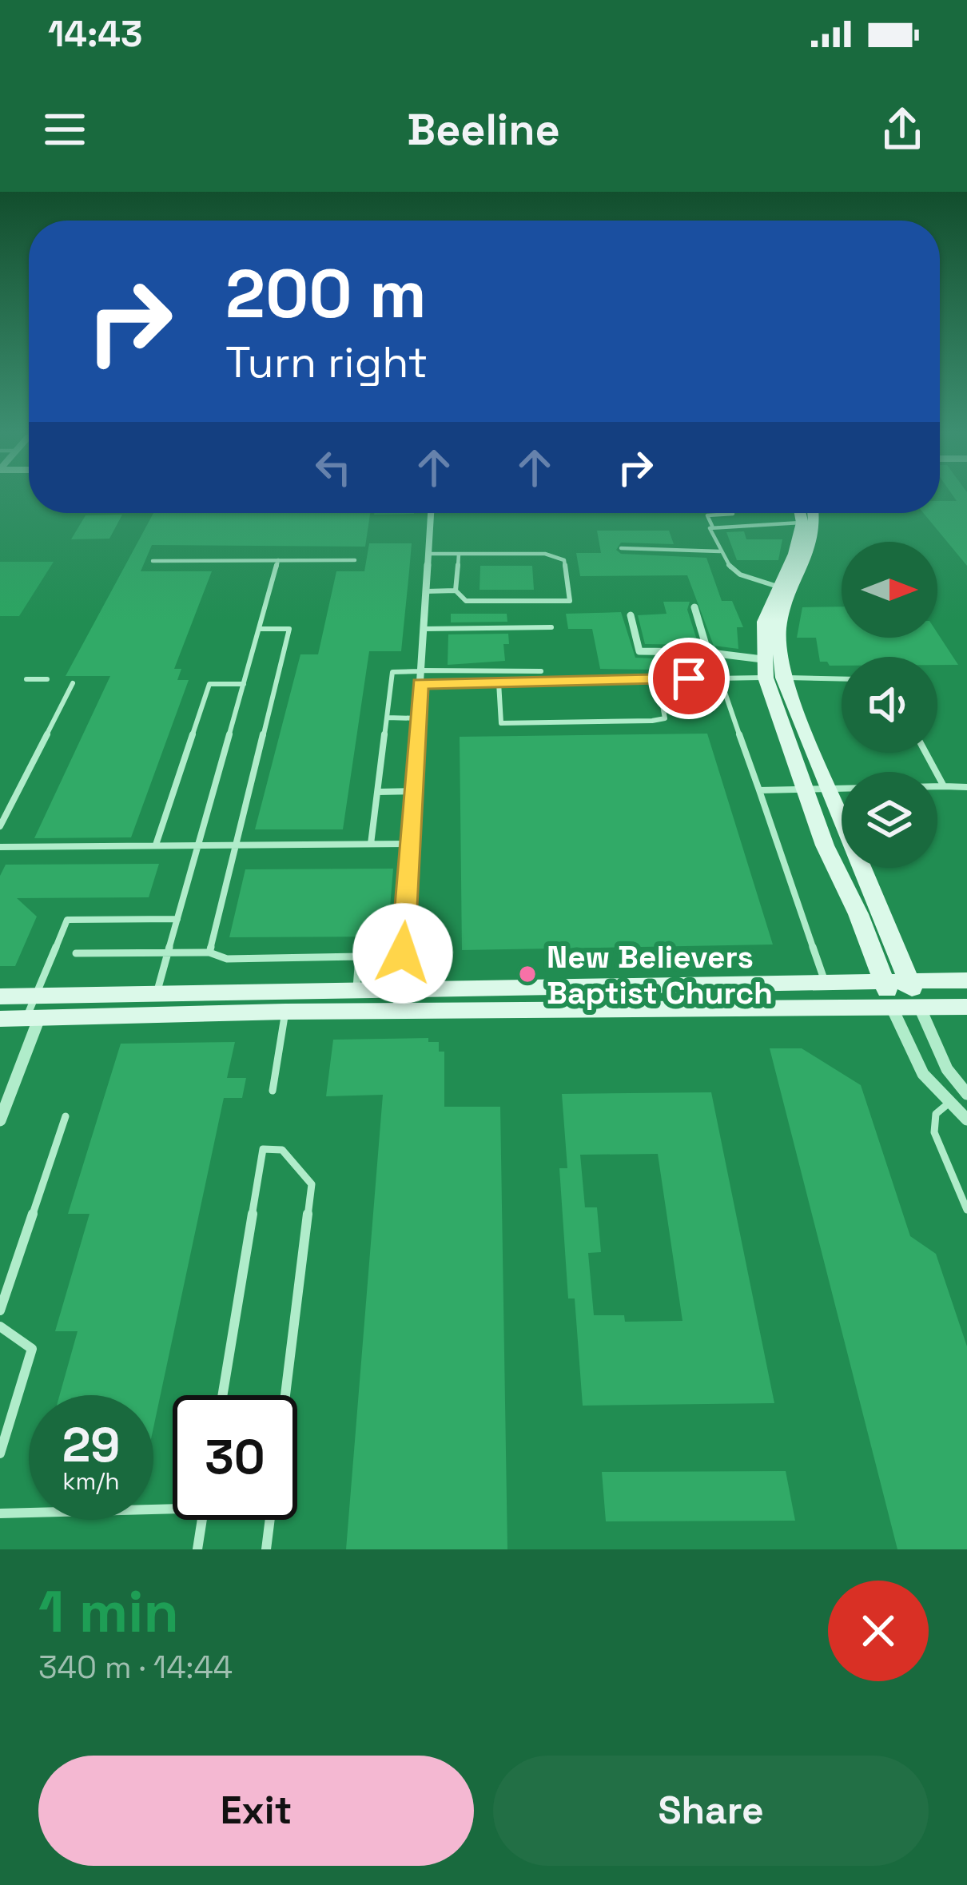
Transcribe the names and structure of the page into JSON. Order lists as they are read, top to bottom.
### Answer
{
  "places": ["New Believers Baptist Church"],
  "north": "right",
  "page": {
    "status": "14:43",
    "header": "Beeline",
    "turn": ["200 m", "Turn right"],
    "speed": "29 km/h",
    "limit": "30",
    "heading": ["1 min", "340 m · 14:44"],
    "buttons": ["Exit", "Share"]
  }
}
